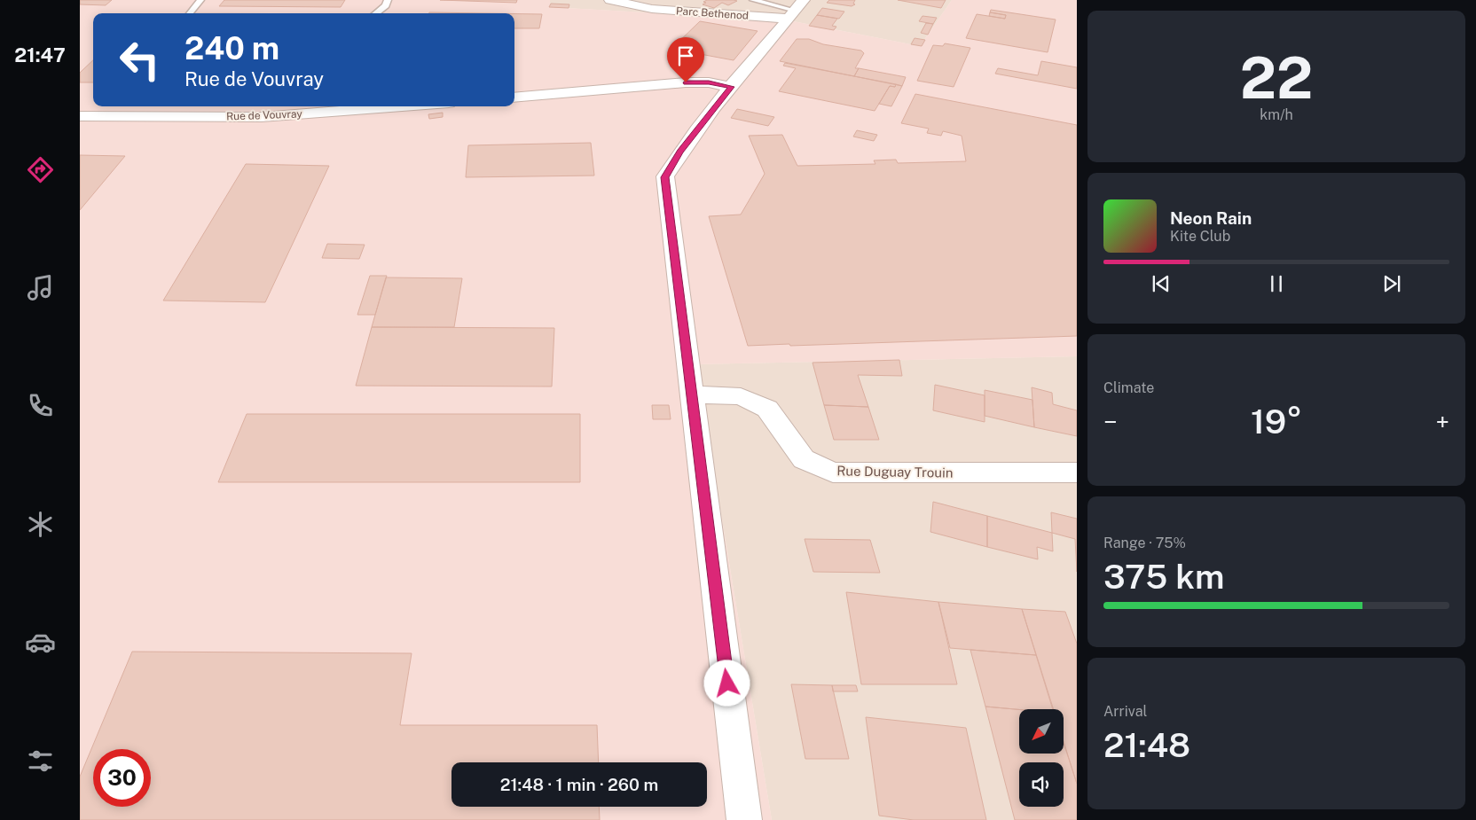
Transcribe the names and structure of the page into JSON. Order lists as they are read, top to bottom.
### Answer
{
  "streets": {
    "street": ["Parc Bethenod", "Rue de Vouvray", "Rue Duguay Trouin"]
  },
  "north": "bottom left",
  "page": {
    "tabs": "21:47",
    "tile": [
      ["22", "km/h"],
      "Climate",
      ["Range · 75%", "375 km"],
      ["Arrival", "21:48"]
    ],
    "turn": ["240 m", "Rue de Vouvray"],
    "song": ["Neon Rain", "Kite Club"],
    "heat": ["−", "19°", "+"],
    "limit": "30",
    "trip": "21:48 · 1 min · 260 m"
  }
}
